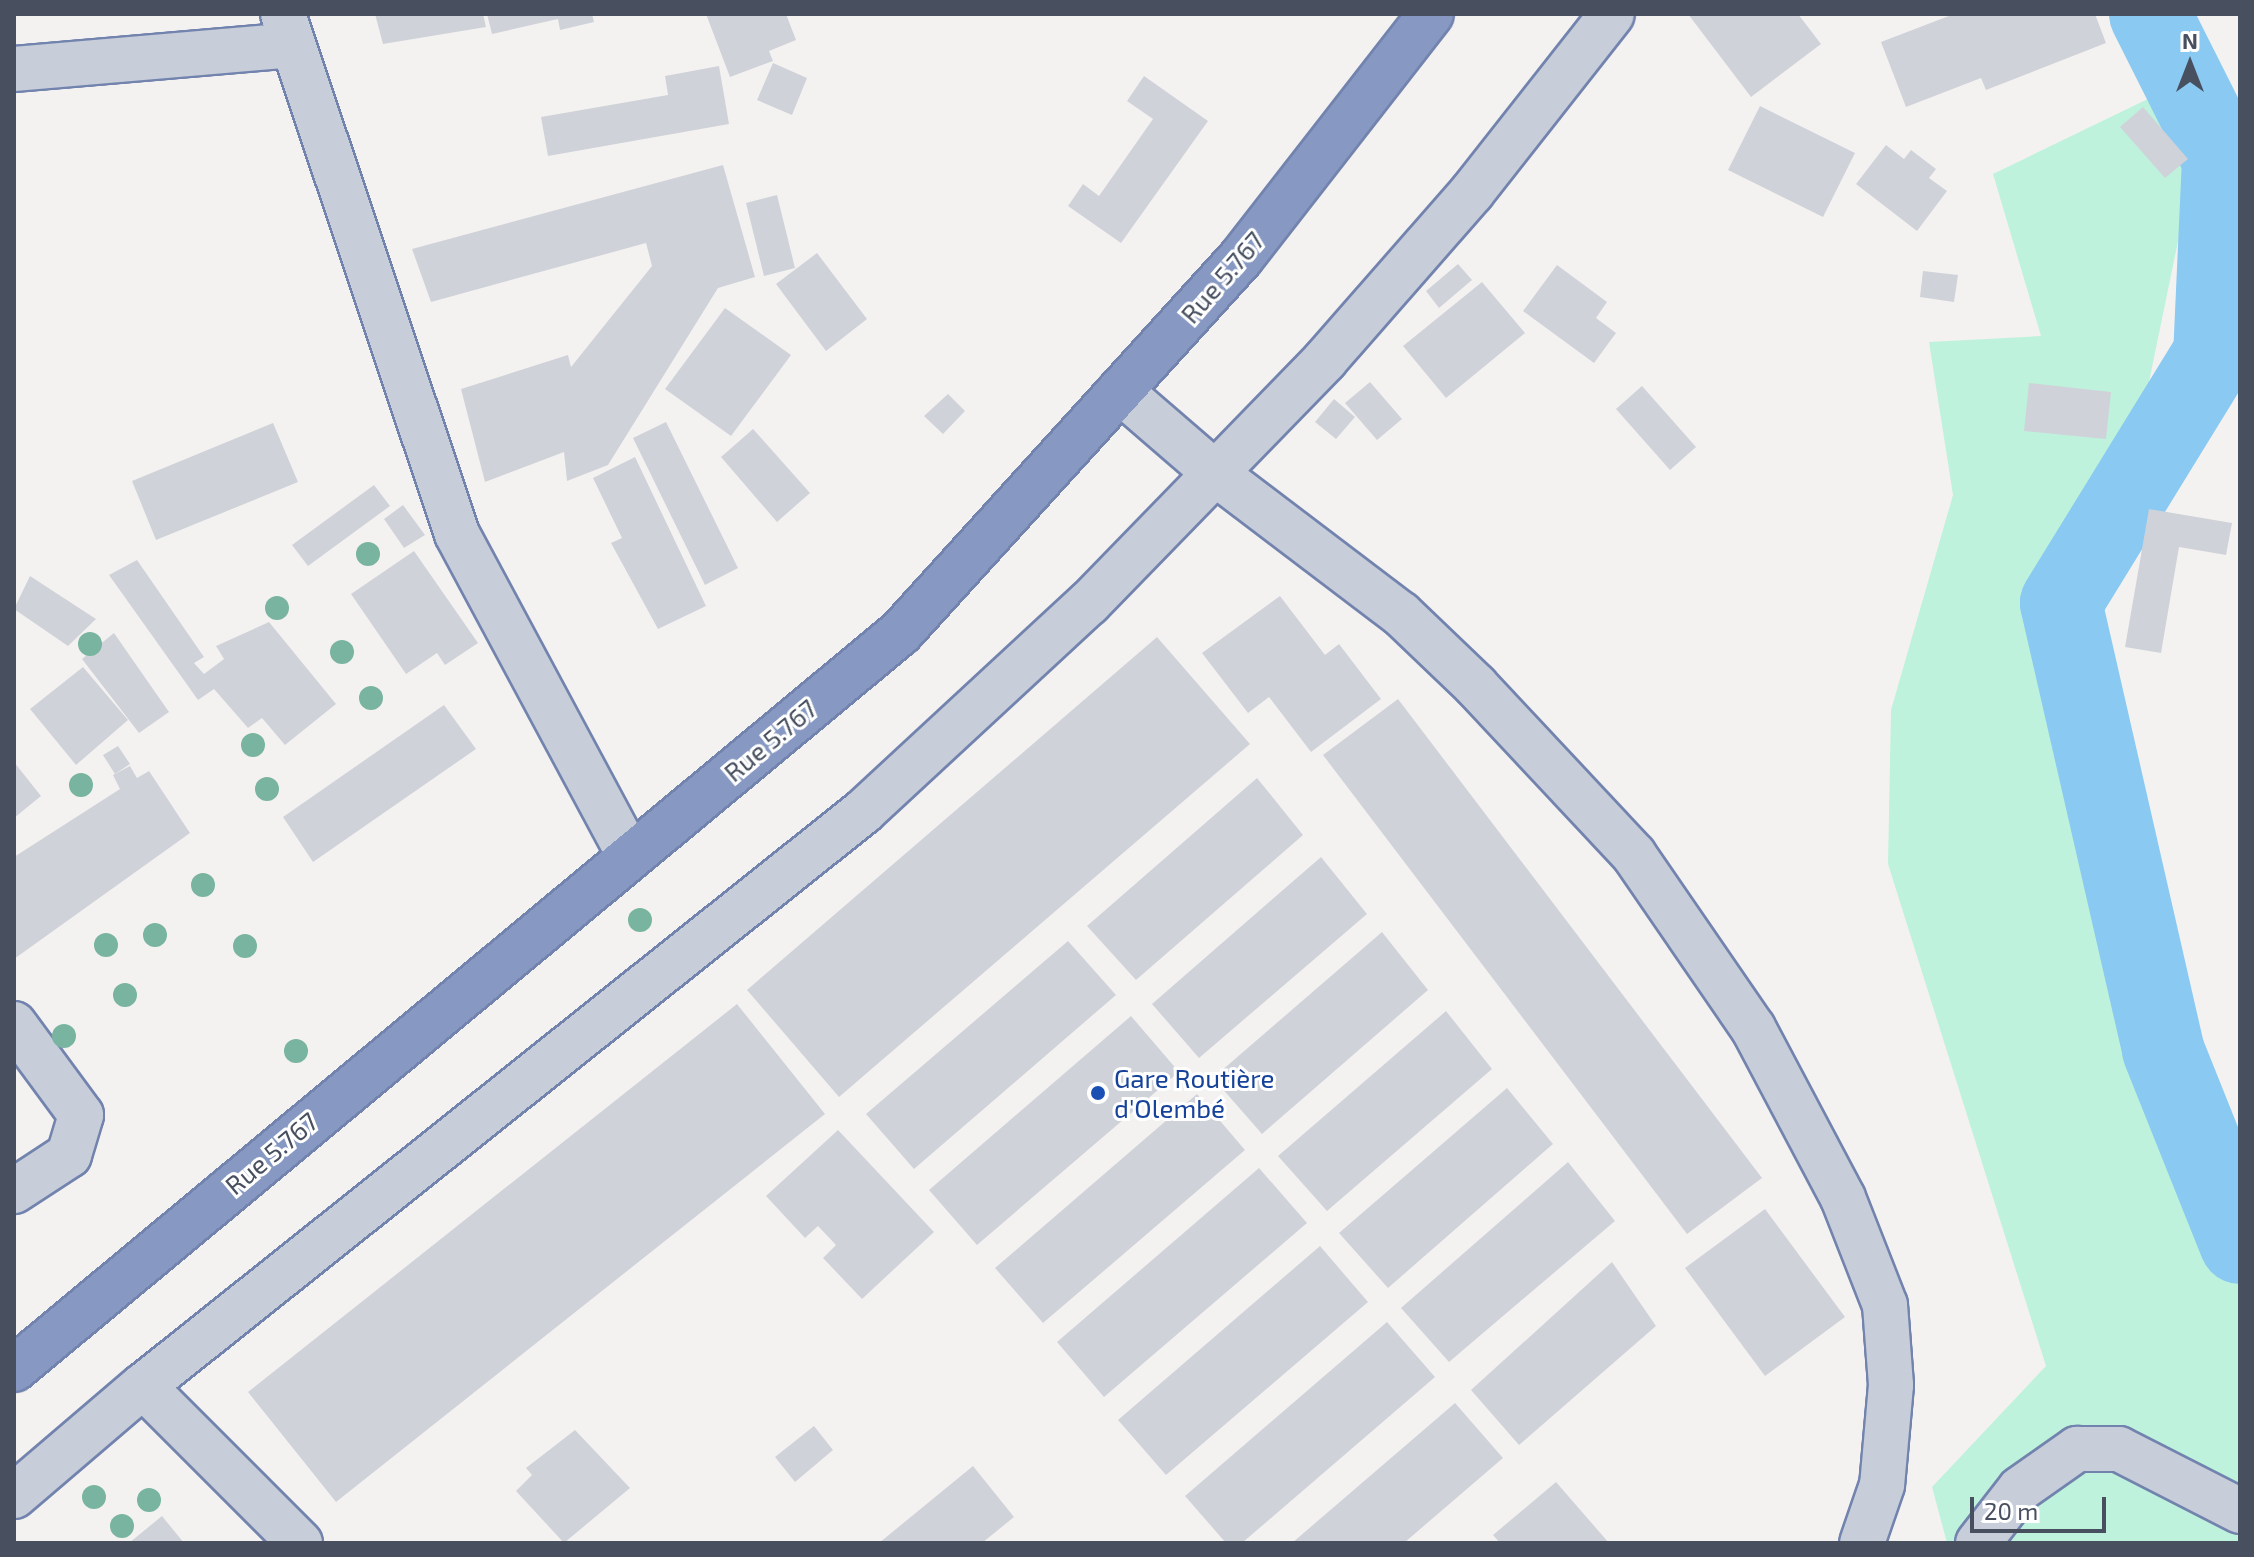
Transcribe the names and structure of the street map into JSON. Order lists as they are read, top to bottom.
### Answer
{
  "streets": {
    "highway": ["Rue 5.767"]
  },
  "places": ["Gare Routière d'Olembé"],
  "scale_bar": "20 m",
  "north": "top"
}
